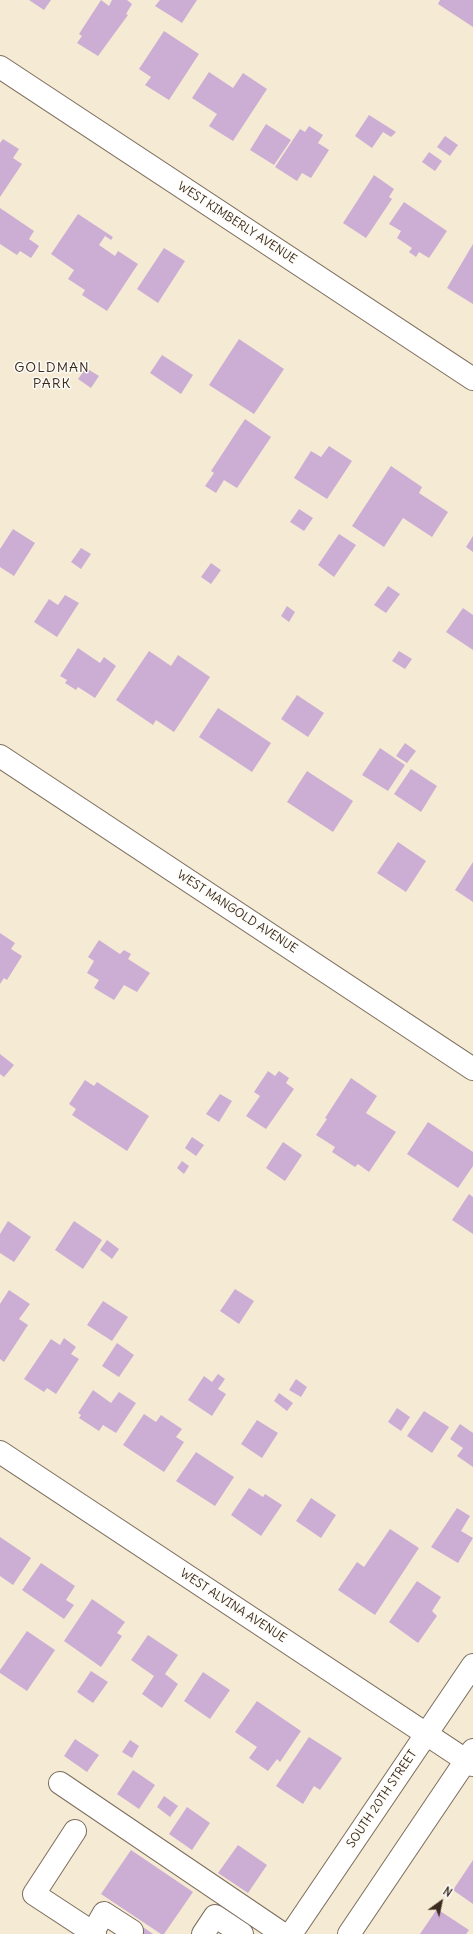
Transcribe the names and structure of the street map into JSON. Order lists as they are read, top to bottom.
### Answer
{
  "streets": {
    "street": [
      "WEST KIMBERLY AVENUE",
      "WEST MANGOLD AVENUE",
      "WEST ALVINA AVENUE",
      "SOUTH 20TH STREET"
    ]
  },
  "crossings": [
    ["WEST ALVINA AVENUE", "SOUTH 20TH STREET"]
  ],
  "districts": ["GOLDMAN PARK"],
  "north": "top right"
}
